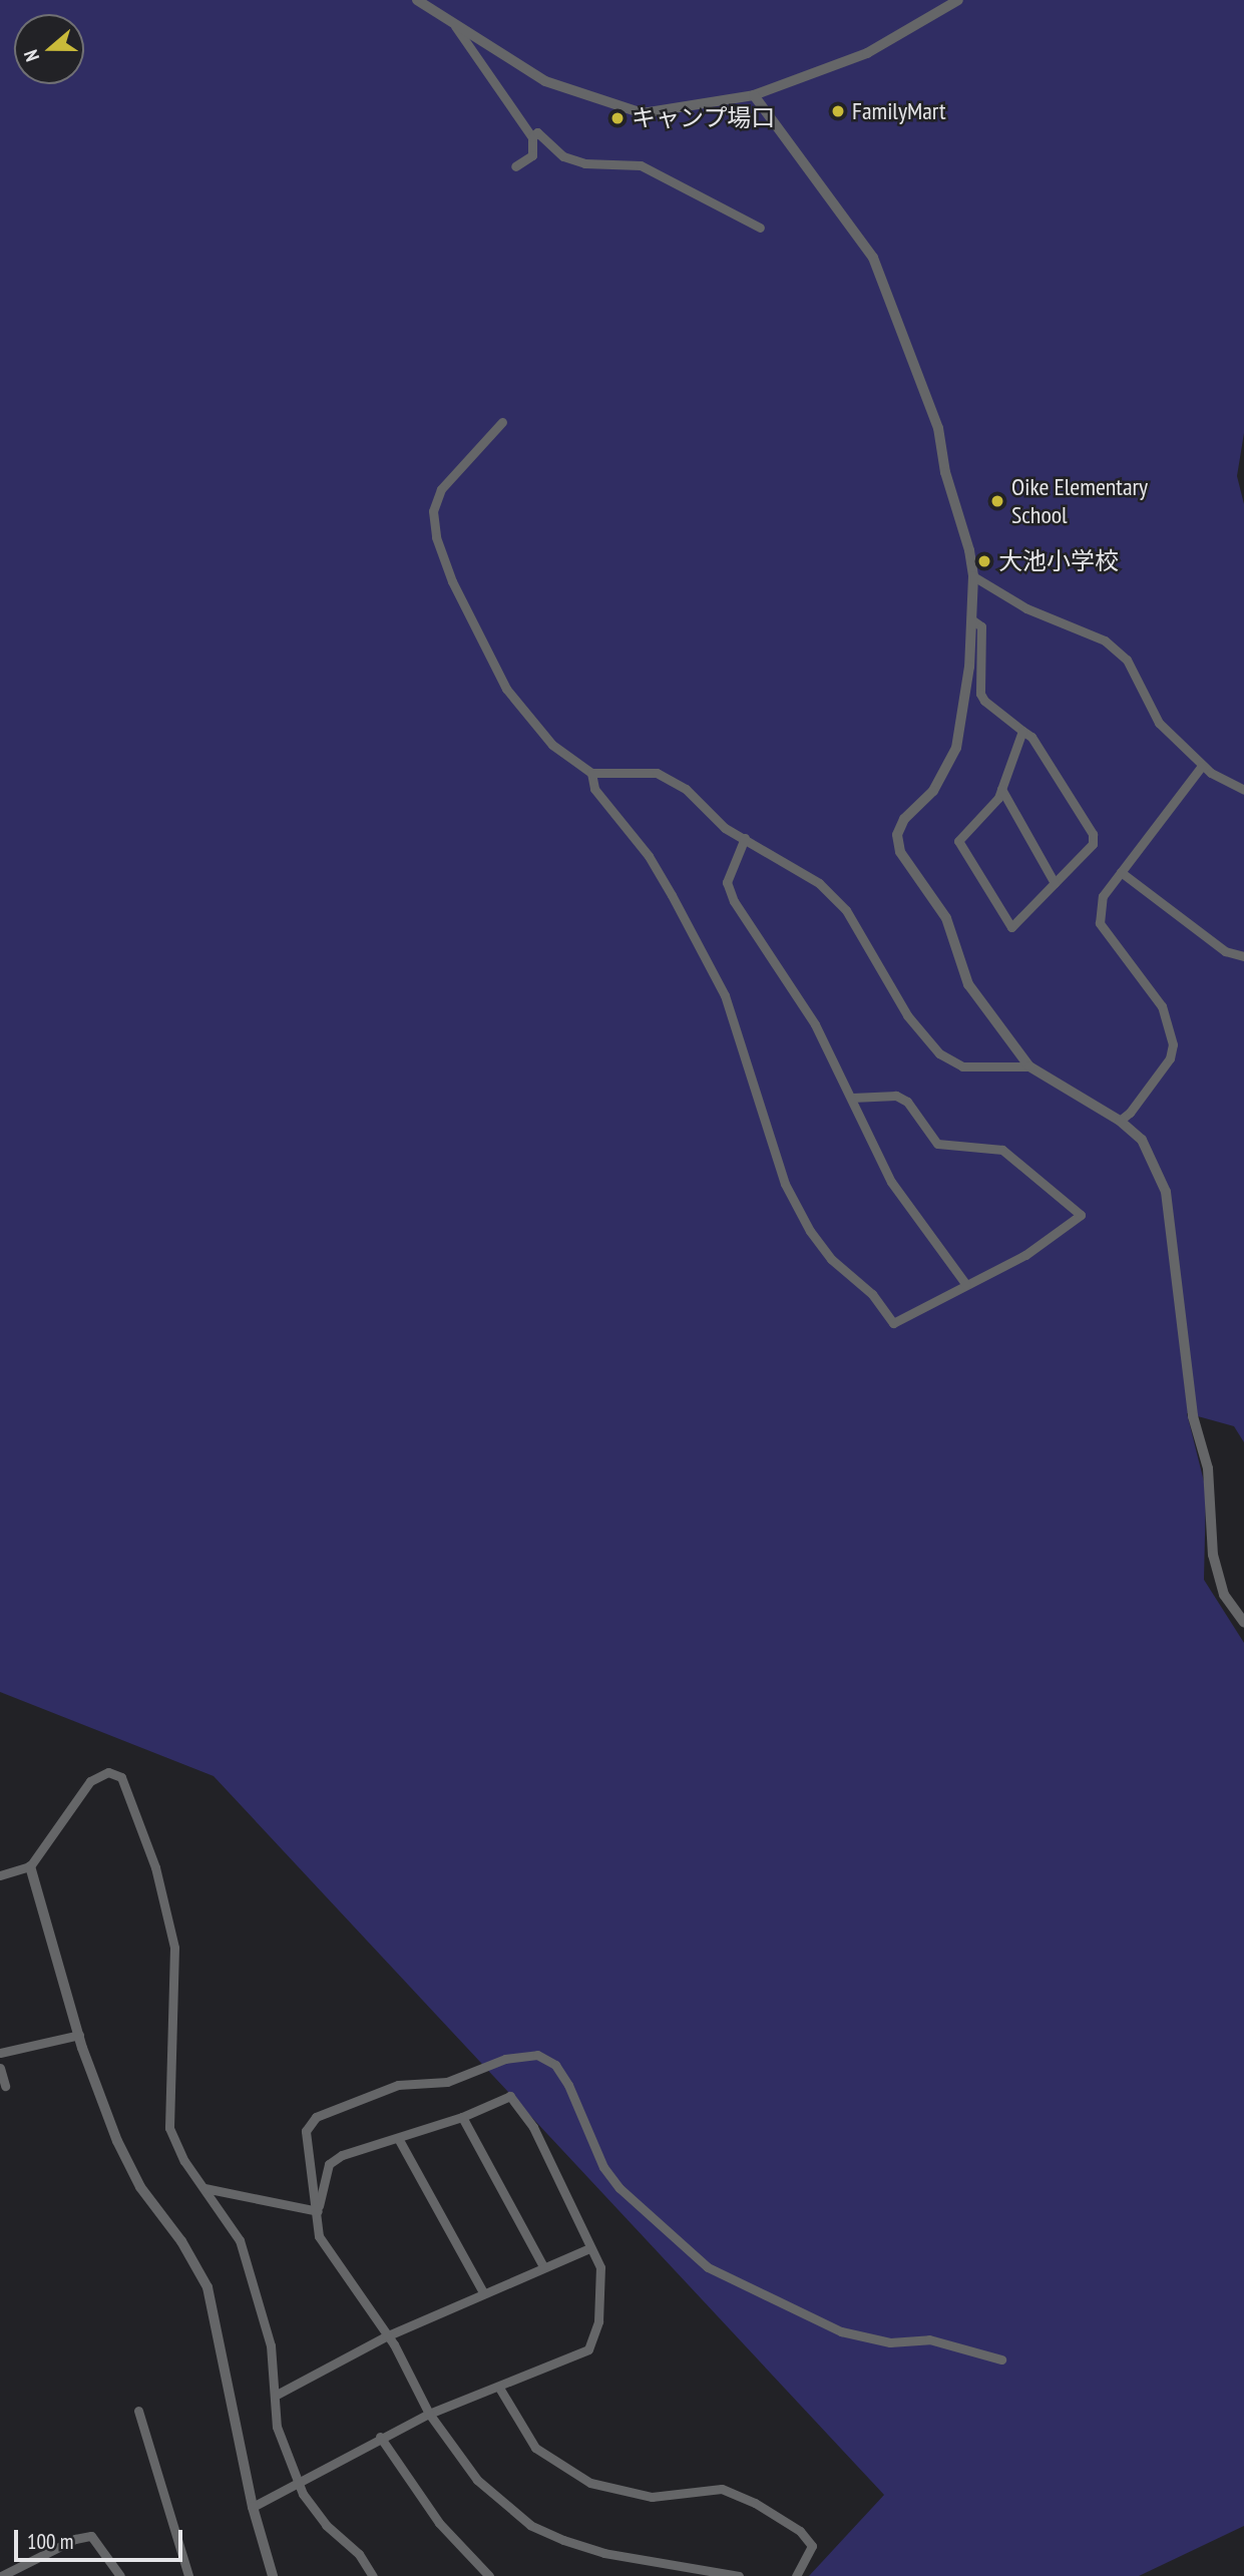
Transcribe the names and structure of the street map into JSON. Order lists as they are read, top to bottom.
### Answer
{
  "places": [
    "FamilyMart",
    "キャンプ場口",
    "Oike Elementary School",
    "大池小学校"
  ],
  "scale_bar": "100 m",
  "north": "left"
}
